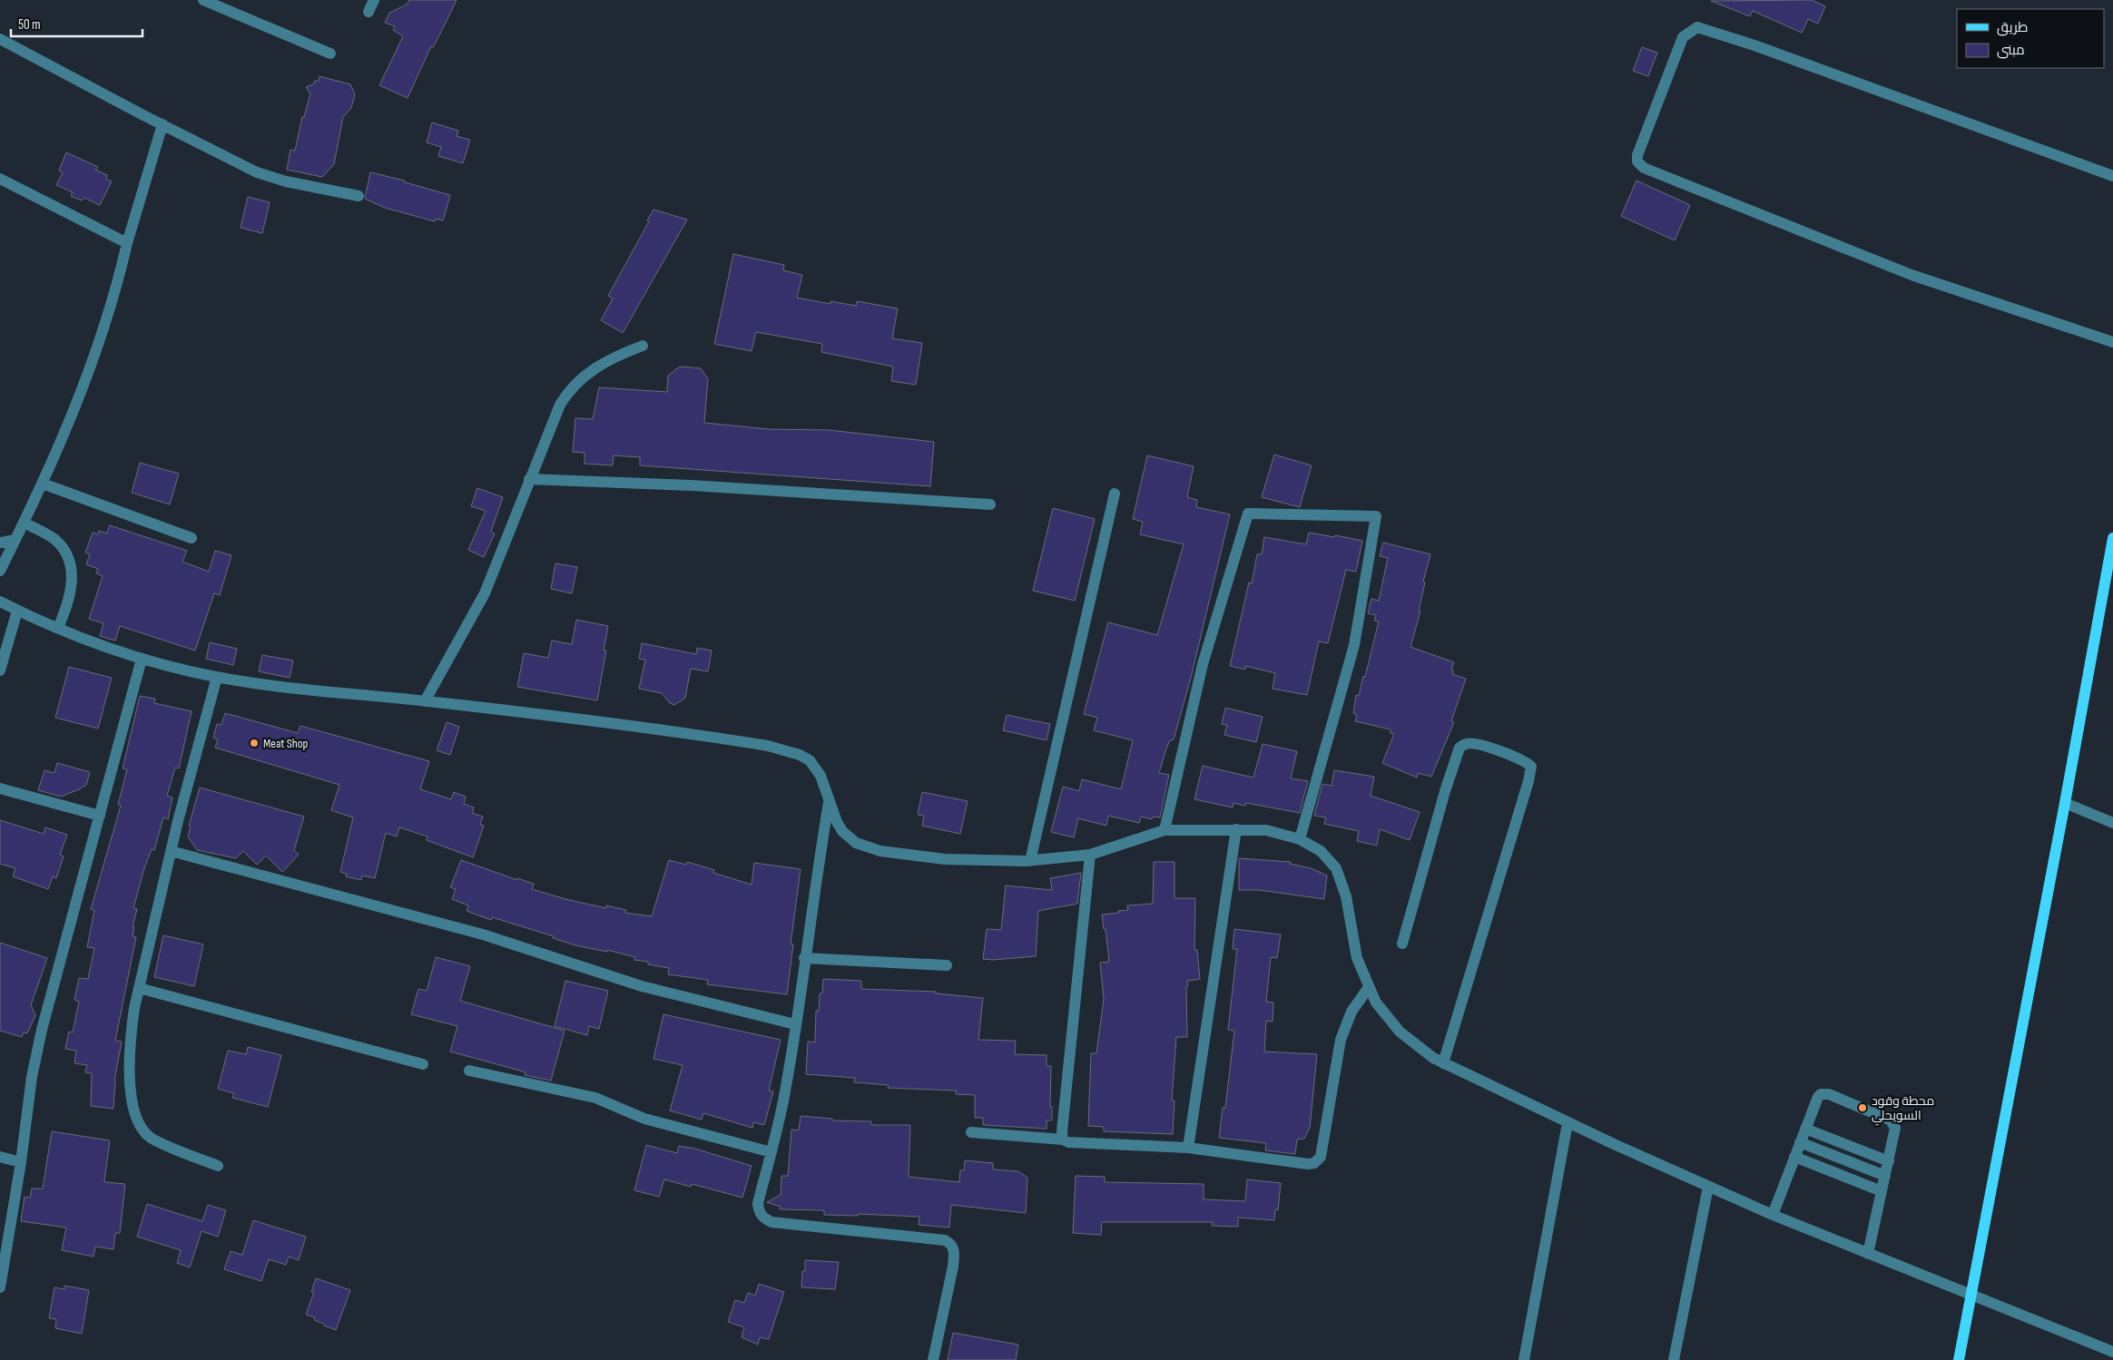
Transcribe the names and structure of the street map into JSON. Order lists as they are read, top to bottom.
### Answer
{
  "places": ["Meat Shop", "محطة وقود السويحلي"],
  "legend": ["طريق", "مبنى"],
  "scale_bar": "50 m"
}
